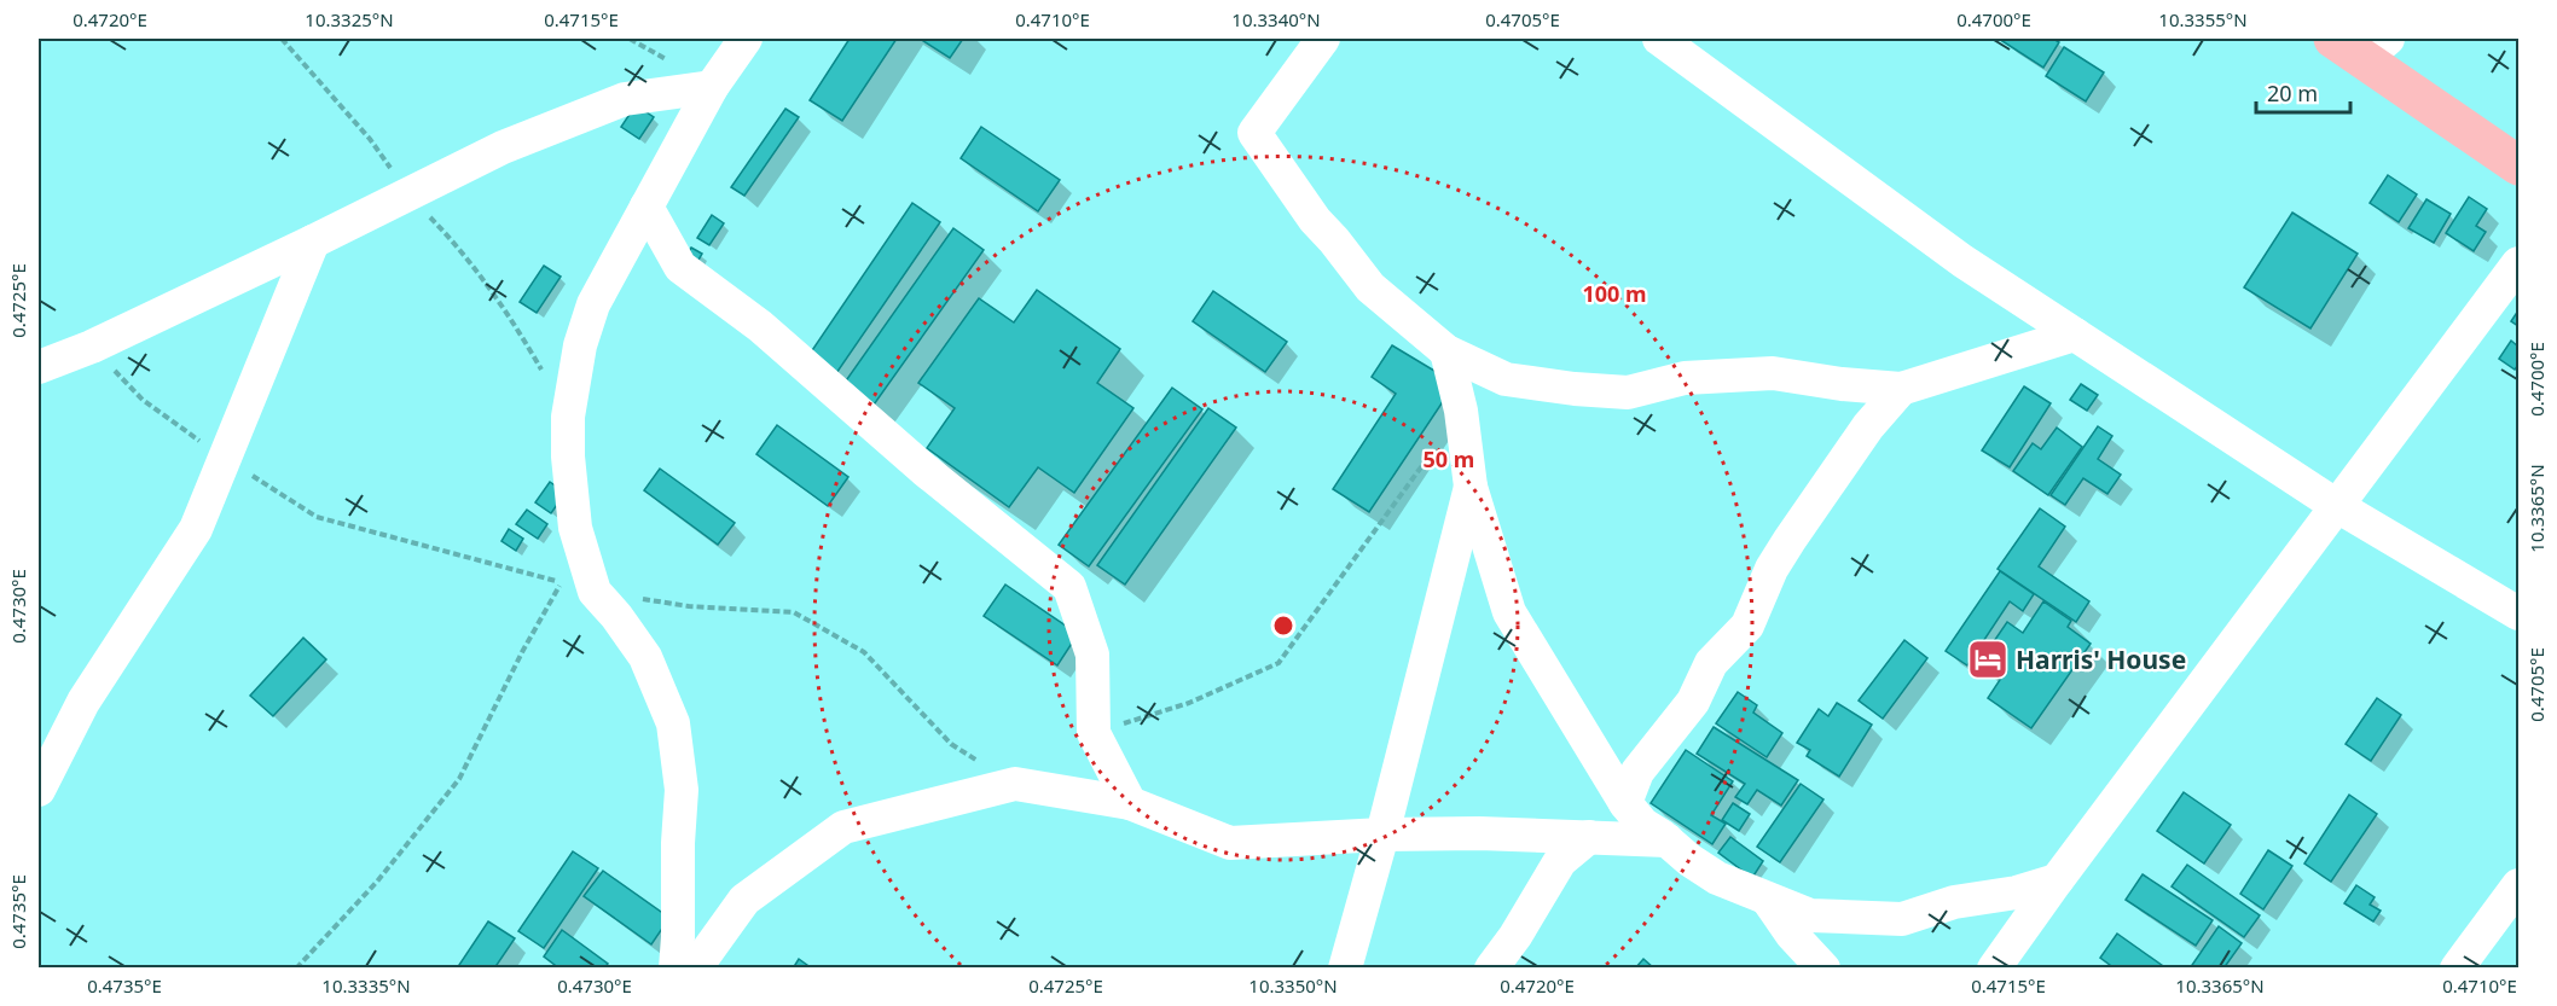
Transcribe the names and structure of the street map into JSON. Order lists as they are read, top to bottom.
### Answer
{
  "places": {
    "hotel": ["Harris' House"]
  },
  "scale_bar": "20 m",
  "coordinates": [
    "0.4720°E",
    "10.3325°N",
    "0.4715°E",
    "0.4710°E",
    "10.3340°N",
    "0.4705°E",
    "0.4700°E",
    "10.3355°N",
    "0.4725°E",
    "10.3365°N",
    "0.4730°E",
    "0.4735°E",
    "10.3335°N",
    "10.3350°N"
  ],
  "rings": ["100 m", "50 m"]
}
